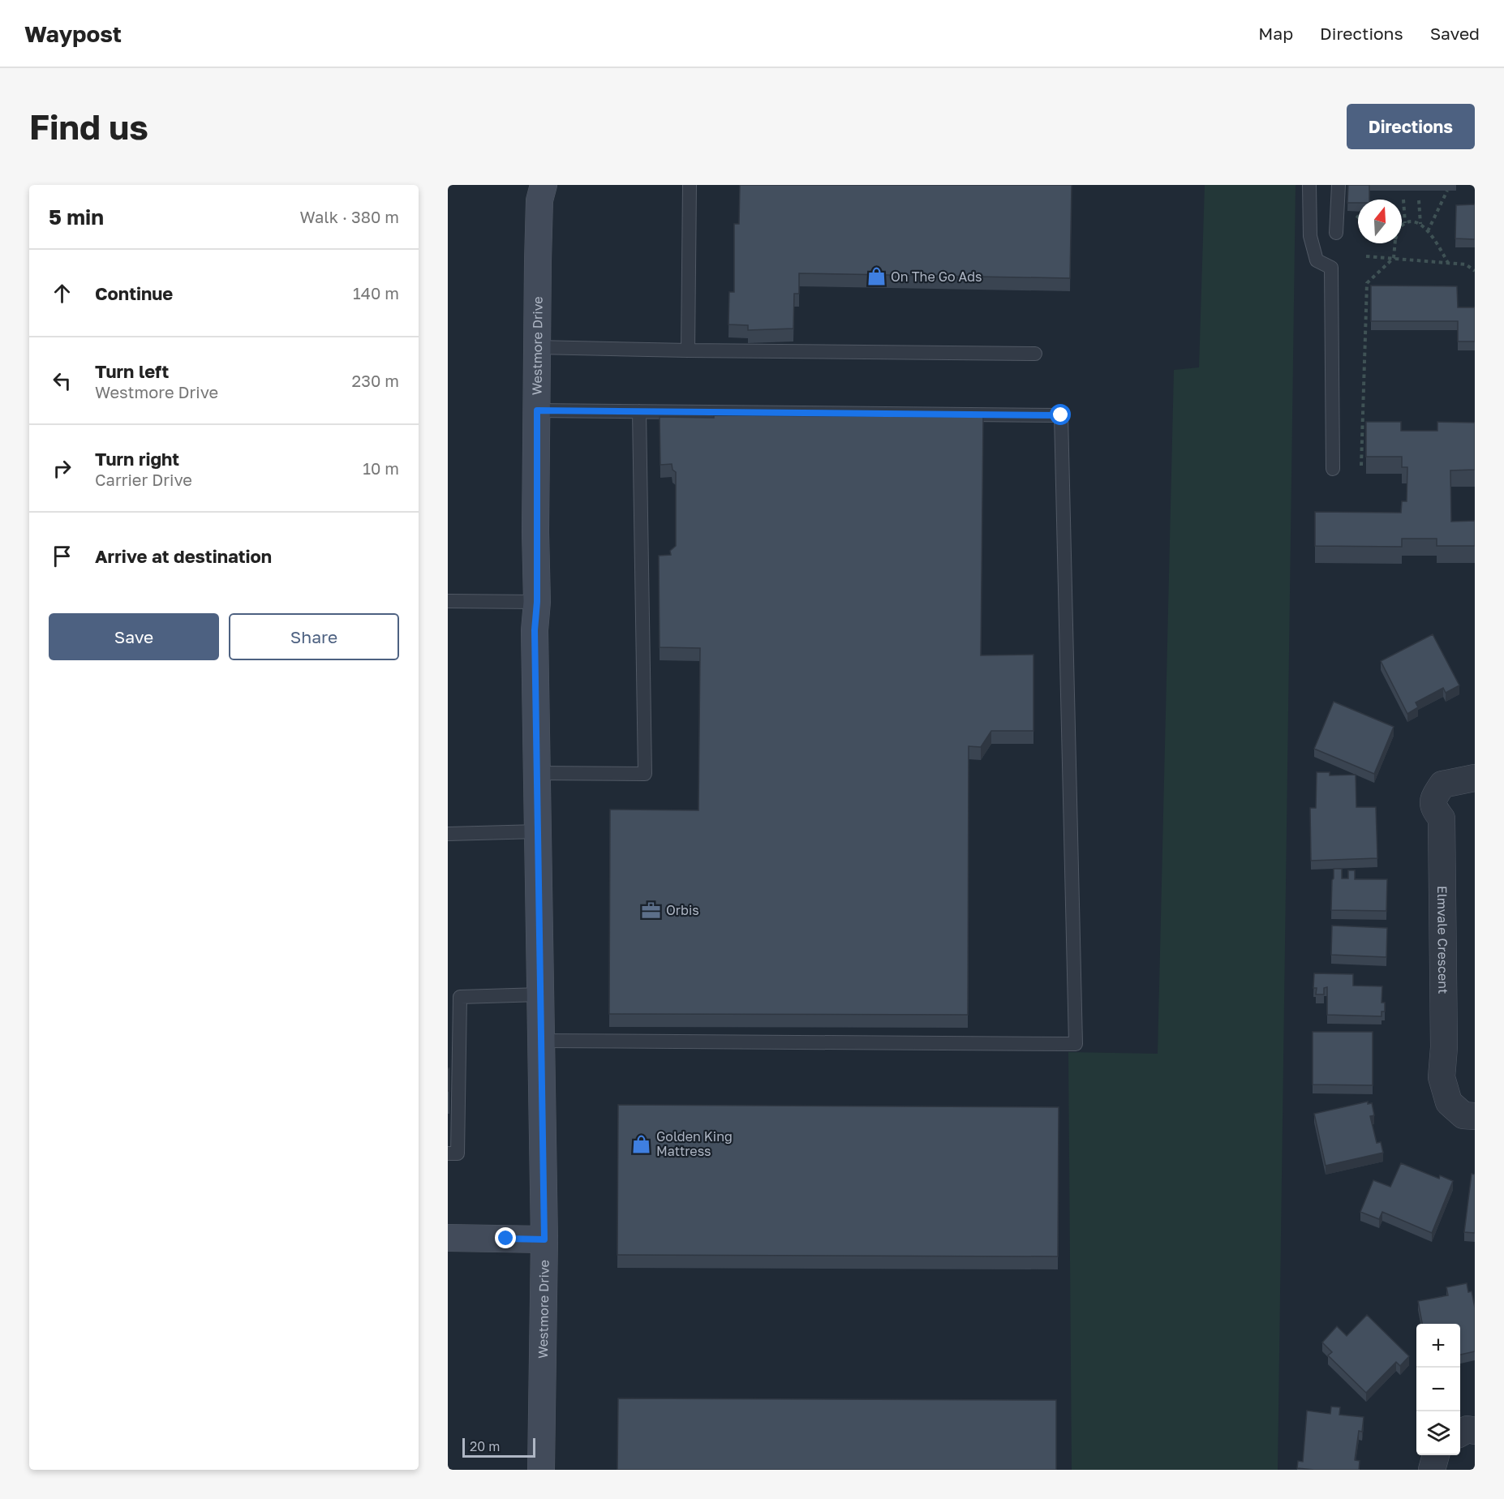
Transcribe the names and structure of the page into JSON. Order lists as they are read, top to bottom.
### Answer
{
  "streets": {
    "street": ["Westmore Drive", "Elmvale Crescent"]
  },
  "places": {
    "shop": ["On The Go Ads", "Golden King Mattress"],
    "office": ["Orbis"]
  },
  "scale_bar": "20 m",
  "north": "top",
  "page": {
    "header": "Waypost",
    "nav": ["Map", "Directions", "Saved"],
    "buttons": [
      "Directions",
      ["Save", "Share"]
    ],
    "title": "Find us",
    "heading": ["5 min", "Walk · 380 m"],
    "list": [
      ["Continue", "140 m"],
      ["Turn left", "Westmore Drive", "230 m"],
      ["Turn right", "Carrier Drive", "10 m"],
      "Arrive at destination"
    ],
    "map_buttons": ["+", "−"],
    "scale": "20 m"
  }
}
